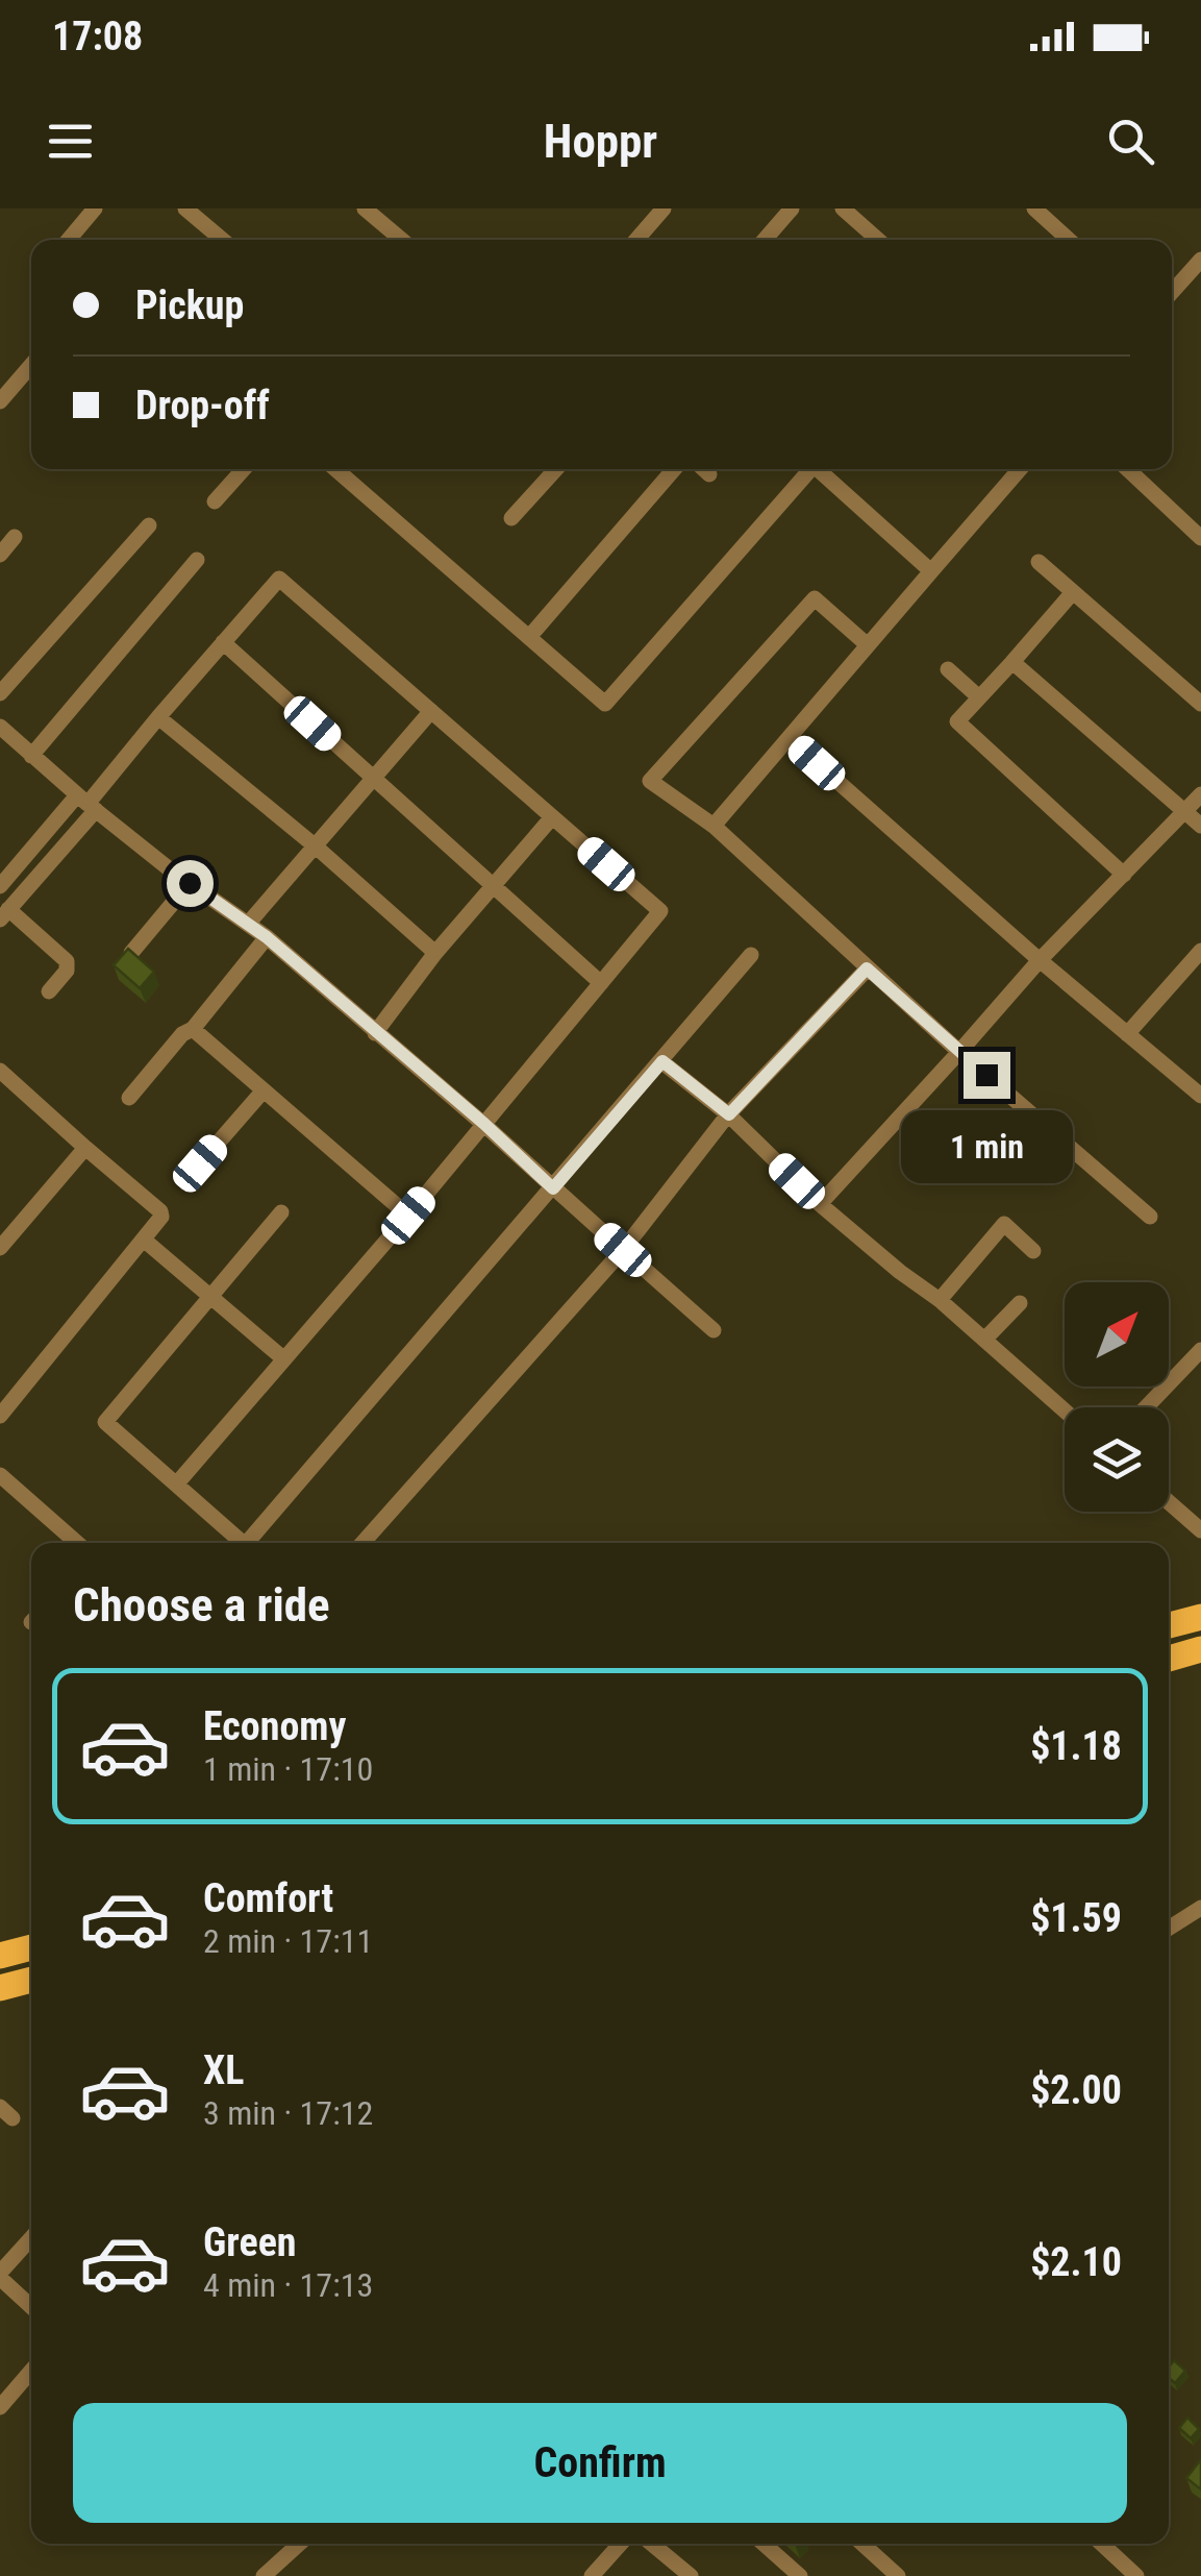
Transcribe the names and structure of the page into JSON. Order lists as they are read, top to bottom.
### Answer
{
  "north": "top right",
  "page": {
    "status": "17:08",
    "header": "Hoppr",
    "banner": ["Pickup", "Drop-off"],
    "bubble": "1 min",
    "heading": "Choose a ride",
    "list": [
      {
        "name": "Economy",
        "note": "1 min · 17:10",
        "value": "$1.18"
      },
      {
        "name": "Comfort",
        "note": "2 min · 17:11",
        "value": "$1.59"
      },
      {
        "name": "XL",
        "note": "3 min · 17:12",
        "value": "$2.00"
      },
      {
        "name": "Green",
        "note": "4 min · 17:13",
        "value": "$2.10"
      }
    ],
    "buttons": "Confirm"
  }
}
